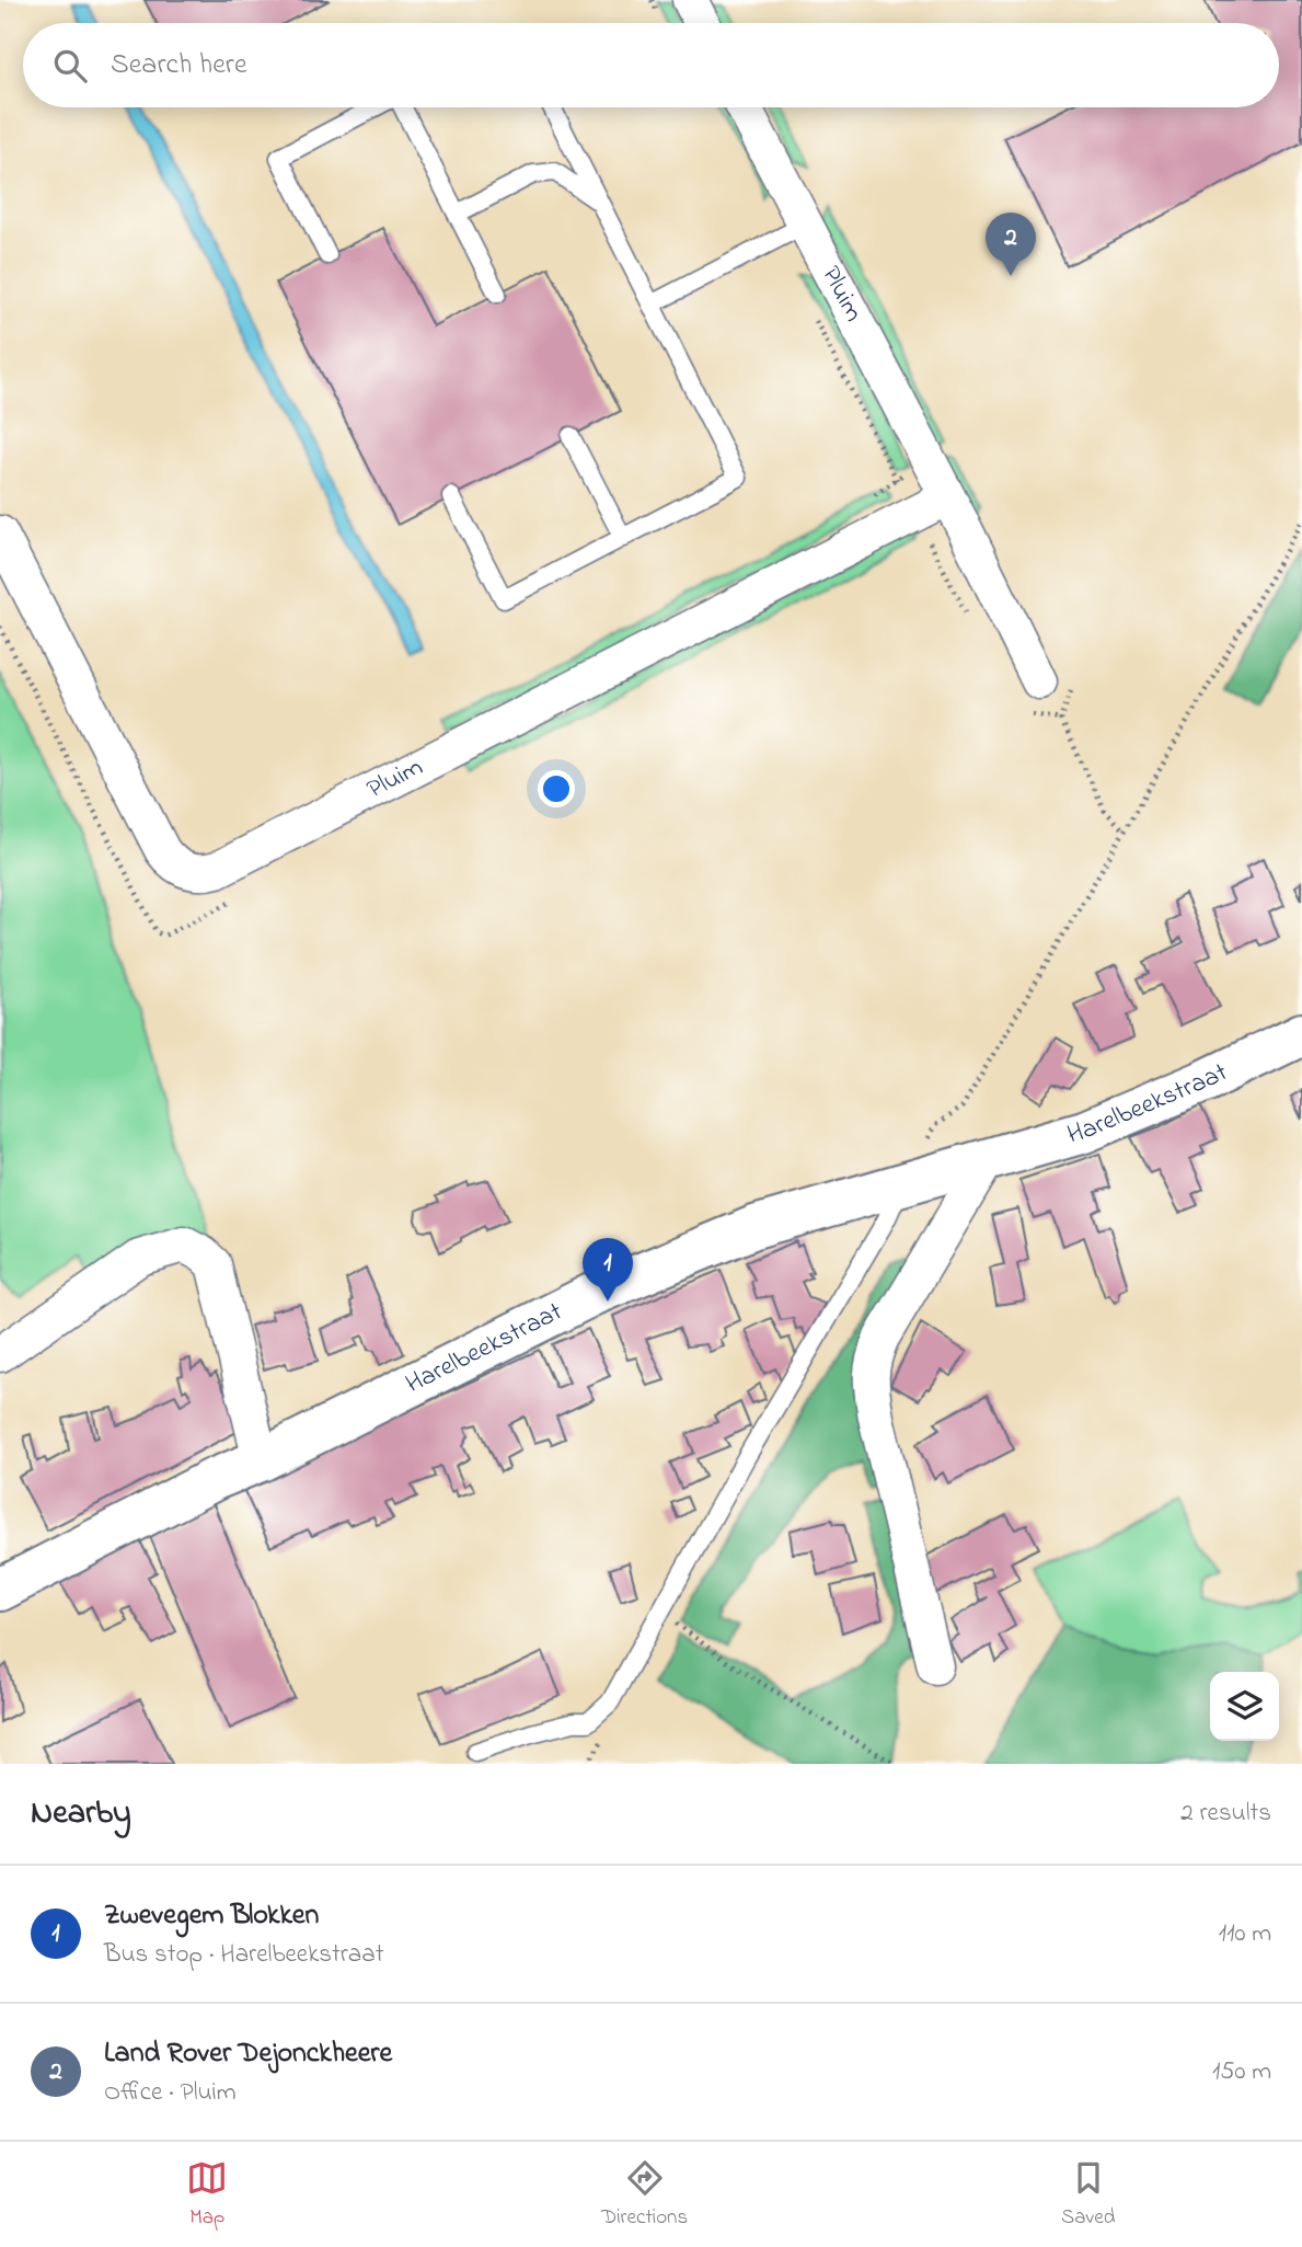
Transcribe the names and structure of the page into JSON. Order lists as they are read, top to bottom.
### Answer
{
  "streets": {
    "street": ["Pluim", "Harelbeekstraat"]
  },
  "page": {
    "search": "Search here",
    "pins": ["2", "1"],
    "heading": ["Nearby", "2 results"],
    "list": [
      {
        "mark": "1",
        "name": "Zwevegem Blokken",
        "note": "Bus stop · Harelbeekstraat",
        "value": "110 m"
      },
      {
        "mark": "2",
        "name": "Land Rover Dejonckheere",
        "note": "Office · Pluim",
        "value": "150 m"
      }
    ],
    "nav": ["Map", "Directions", "Saved"]
  }
}
